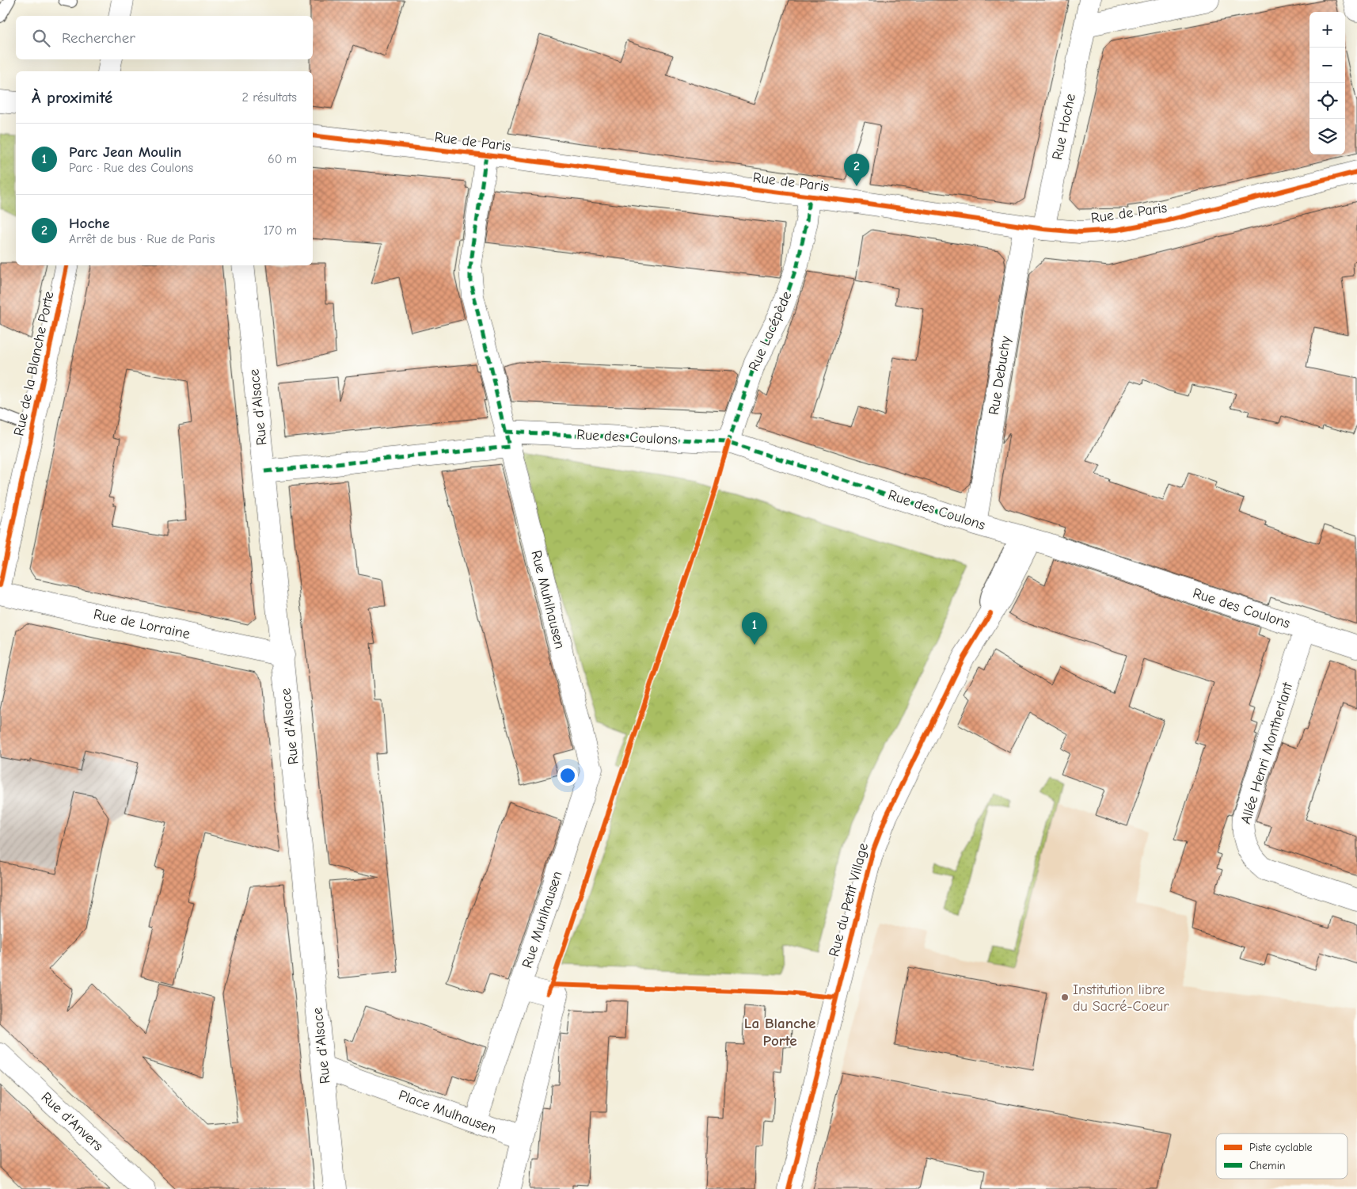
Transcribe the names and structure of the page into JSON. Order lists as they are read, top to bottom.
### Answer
{
  "streets": {
    "street": [
      "Rue Hoche",
      "Rue de Paris",
      "Rue Lacépède",
      "Rue de la Blanche Porte",
      "Rue Debuchy",
      "Rue d'Alsace",
      "Rue des Coulons",
      "Rue Muhlhausen",
      "Rue de Lorraine",
      "Allée Henri Montherlant",
      "Rue du Petit Village",
      "Place Mulhausen",
      "Rue d'Anvers"
    ]
  },
  "crossings": [
    ["Rue Hoche", "Rue de Paris"],
    ["Rue Hoche", "Rue Debuchy"],
    ["Rue de Paris", "Rue Lacépède"],
    ["Rue de Paris", "Rue Debuchy"],
    ["Rue de Paris", "Rue Muhlhausen"],
    ["Rue Lacépède", "Rue des Coulons"],
    ["Rue Debuchy", "Rue des Coulons"],
    ["Rue d'Alsace", "Rue de Lorraine"],
    ["Rue d'Alsace", "Place Mulhausen"],
    ["Rue des Coulons", "Rue Muhlhausen"],
    ["Rue des Coulons", "Allée Henri Montherlant"],
    ["Rue des Coulons", "Rue du Petit Village"],
    ["Rue Muhlhausen", "Place Mulhausen"]
  ],
  "districts": ["La Blanche Porte"],
  "places": ["Institution libre du Sacré-Coeur"],
  "legend": ["Piste cyclable", "Chemin"],
  "page": {
    "map_buttons": ["+", "−"],
    "search": "Rechercher",
    "heading": ["À proximité", "2 résultats"],
    "list": [
      {
        "mark": "1",
        "name": "Parc Jean Moulin",
        "note": "Parc · Rue des Coulons",
        "value": "60 m"
      },
      {
        "mark": "2",
        "name": "Hoche",
        "note": "Arrêt de bus · Rue de Paris",
        "value": "170 m"
      }
    ],
    "pins": ["2", "1"]
  }
}
